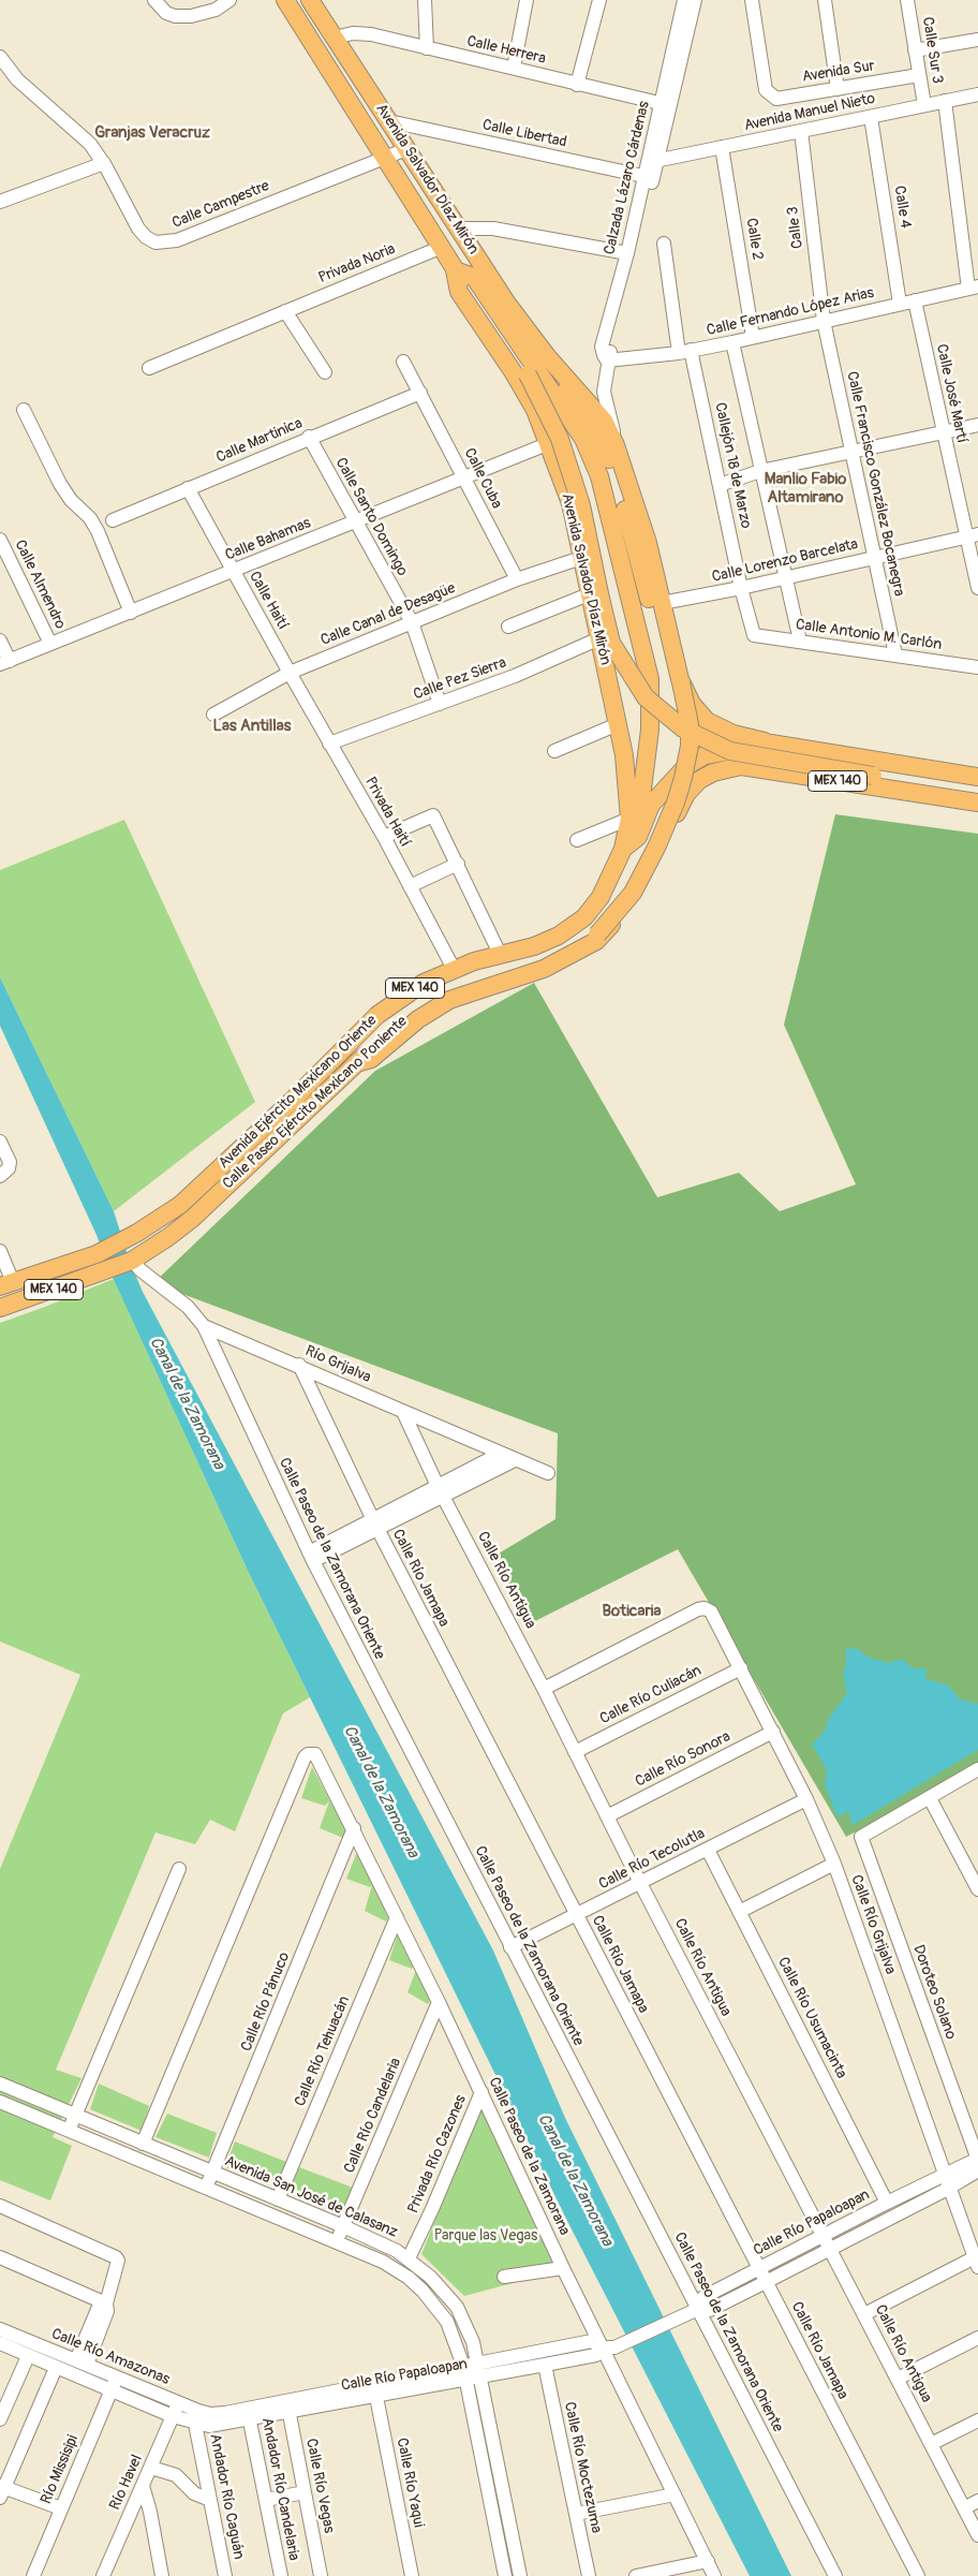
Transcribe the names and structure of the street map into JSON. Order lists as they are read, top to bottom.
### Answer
{
  "streets": {
    "main road": [
      "Avenida Salvador Díaz Mirón",
      "MEX 140",
      "Avenida Ejército Mexicano Oriente",
      "Calle Paseo Ejército Mexicano Poniente"
    ],
    "street": [
      "Calle Herrera",
      "Calle Sur 3",
      "Avenida Sur",
      "Avenida Manuel Nieto",
      "Calle Libertad",
      "Calzada Lázaro Cárdenas",
      "Calle Campestre",
      "Calle 4",
      "Calle 3",
      "Calle 2",
      "Privada Noria",
      "Calle Fernando López Arias",
      "Calle José Martí",
      "Calle Martinica",
      "Callejón 18 de Marzo",
      "Calle Cuba",
      "Calle Francisco González Bocanegra",
      "Calle Santo Domingo",
      "Calle Bahamas",
      "Calle Lorenzo Barcelata",
      "Calle Almendro",
      "Calle Haití",
      "Calle Canal de Desagüe",
      "Calle Antonio M. Carlón",
      "Calle Pez Sierra",
      "Privada Haití",
      "Río Grijalva",
      "Calle Paseo de la Zamorana Oriente",
      "Calle Río Jamapa",
      "Calle Río Antigua",
      "Calle Río Culiacán",
      "Calle Río Sonora",
      "Calle Río Tecolutla",
      "Calle Río Grijalva",
      "Doroteo Solano",
      "Calle Río Pánuco",
      "Calle Río Usumacinta",
      "Calle Río Tehuacán",
      "Calle Río Candelaria",
      "Privada Río Cazones",
      "Calle Paseo de la Zamorana",
      "Avenida San José de Calasanz",
      "Calle Río Papaloapan",
      "Calle Río Amazonas",
      "Calle Río Moctezuma",
      "Río Missisipi",
      "Río Havel",
      "Calle Río Yaqui",
      "Calle Río Vegas",
      "Andador Río Candelaria",
      "Andador Río Caguán"
    ]
  },
  "crossings": [
    ["Calle Herrera", "Calzada Lázaro Cárdenas"],
    ["Calle Herrera", "Avenida Salvador Díaz Mirón"],
    ["Calle Sur 3", "Avenida Sur"],
    ["Calle Sur 3", "Avenida Manuel Nieto"],
    ["Avenida Manuel Nieto", "Calzada Lázaro Cárdenas"],
    ["Avenida Manuel Nieto", "Calle 4"],
    ["Avenida Manuel Nieto", "Calle 3"],
    ["Avenida Manuel Nieto", "Calle 2"],
    ["Calle Libertad", "Calzada Lázaro Cárdenas"],
    ["Calle Libertad", "Avenida Salvador Díaz Mirón"],
    ["Calzada Lázaro Cárdenas", "Avenida Salvador Díaz Mirón"],
    ["Calzada Lázaro Cárdenas", "Calle Fernando López Arias"],
    ["Avenida Salvador Díaz Mirón", "Calle Campestre"],
    ["Avenida Salvador Díaz Mirón", "Privada Noria"],
    ["Avenida Salvador Díaz Mirón", "Calle Bahamas"],
    ["Avenida Salvador Díaz Mirón", "Calle Lorenzo Barcelata"],
    ["Avenida Salvador Díaz Mirón", "Calle Canal de Desagüe"],
    ["Avenida Salvador Díaz Mirón", "Calle Pez Sierra"],
    ["Avenida Salvador Díaz Mirón", "Avenida Ejército Mexicano Oriente"],
    ["Avenida Salvador Díaz Mirón", "Calle Paseo Ejército Mexicano Poniente"],
    ["Calle 4", "Calle Fernando López Arias"],
    ["Calle 3", "Calle Fernando López Arias"],
    ["Calle 3", "Calle Francisco González Bocanegra"],
    ["Calle 2", "Calle Fernando López Arias"],
    ["Calle Fernando López Arias", "Calle José Martí"],
    ["Calle Fernando López Arias", "Callejón 18 de Marzo"],
    ["Calle Fernando López Arias", "Calle Francisco González Bocanegra"],
    ["Calle José Martí", "Calle Lorenzo Barcelata"],
    ["Calle Martinica", "Calle Cuba"],
    ["Calle Martinica", "Calle Santo Domingo"],
    ["Calle Martinica", "Calle Haití"],
    ["Callejón 18 de Marzo", "Calle Lorenzo Barcelata"],
    ["Callejón 18 de Marzo", "Calle Antonio M. Carlón"],
    ["Calle Cuba", "Calle Bahamas"],
    ["Calle Cuba", "Calle Canal de Desagüe"],
    ["Calle Francisco González Bocanegra", "Calle Lorenzo Barcelata"],
    ["Calle Francisco González Bocanegra", "Calle Antonio M. Carlón"],
    ["Calle Santo Domingo", "Calle Bahamas"],
    ["Calle Santo Domingo", "Calle Canal de Desagüe"],
    ["Calle Santo Domingo", "Calle Pez Sierra"],
    ["Calle Bahamas", "Calle Almendro"],
    ["Calle Bahamas", "Calle Haití"],
    ["Calle Haití", "Calle Canal de Desagüe"],
    ["Calle Haití", "Privada Haití"],
    ["Calle Canal de Desagüe", "Privada Haití"],
    ["Calle Pez Sierra", "Privada Haití"],
    ["MEX 140", "Calle Paseo Ejército Mexicano Poniente"],
    ["Privada Haití", "Avenida Ejército Mexicano Oriente"],
    ["Calle Paseo Ejército Mexicano Poniente", "Río Grijalva"],
    ["Río Grijalva", "Calle Paseo de la Zamorana Oriente"],
    ["Río Grijalva", "Calle Río Jamapa"],
    ["Río Grijalva", "Calle Río Antigua"],
    ["Calle Paseo de la Zamorana Oriente", "Calle Río Tecolutla"],
    ["Calle Paseo de la Zamorana Oriente", "Calle Río Papaloapan"],
    ["Calle Río Jamapa", "Calle Río Tecolutla"],
    ["Calle Río Jamapa", "Calle Río Papaloapan"],
    ["Calle Río Antigua", "Calle Río Culiacán"],
    ["Calle Río Antigua", "Calle Río Sonora"],
    ["Calle Río Antigua", "Calle Río Tecolutla"],
    ["Calle Río Antigua", "Calle Río Grijalva"],
    ["Calle Río Antigua", "Calle Río Papaloapan"],
    ["Calle Río Culiacán", "Calle Río Grijalva"],
    ["Calle Río Sonora", "Calle Río Grijalva"],
    ["Calle Río Tecolutla", "Calle Río Grijalva"],
    ["Calle Río Tecolutla", "Calle Río Usumacinta"],
    ["Calle Río Grijalva", "Calle Río Papaloapan"],
    ["Calle Río Pánuco", "Calle Paseo de la Zamorana"],
    ["Calle Río Pánuco", "Avenida San José de Calasanz"],
    ["Calle Río Usumacinta", "Calle Río Papaloapan"],
    ["Calle Río Tehuacán", "Calle Paseo de la Zamorana"],
    ["Calle Río Tehuacán", "Avenida San José de Calasanz"],
    ["Calle Río Candelaria", "Calle Paseo de la Zamorana"],
    ["Calle Río Candelaria", "Avenida San José de Calasanz"],
    ["Privada Río Cazones", "Calle Paseo de la Zamorana"],
    ["Privada Río Cazones", "Avenida San José de Calasanz"],
    ["Calle Paseo de la Zamorana", "Avenida San José de Calasanz"],
    ["Calle Paseo de la Zamorana", "Calle Río Papaloapan"],
    ["Avenida San José de Calasanz", "Calle Río Papaloapan"],
    ["Calle Río Papaloapan", "Calle Río Amazonas"],
    ["Calle Río Papaloapan", "Calle Río Moctezuma"],
    ["Calle Río Papaloapan", "Calle Río Yaqui"],
    ["Calle Río Papaloapan", "Calle Río Vegas"],
    ["Calle Río Papaloapan", "Andador Río Candelaria"],
    ["Calle Río Papaloapan", "Andador Río Caguán"],
    ["Calle Río Amazonas", "Río Missisipi"],
    ["Calle Río Amazonas", "Río Havel"],
    ["Calle Río Amazonas", "Andador Río Caguán"]
  ],
  "districts": [
    "Granjas Veracruz",
    "Manlio Fabio Altamirano",
    "Las Antillas",
    "Boticaria"
  ],
  "water": ["Canal de la Zamorana"],
  "parks": ["Parque las Vegas"]
}
